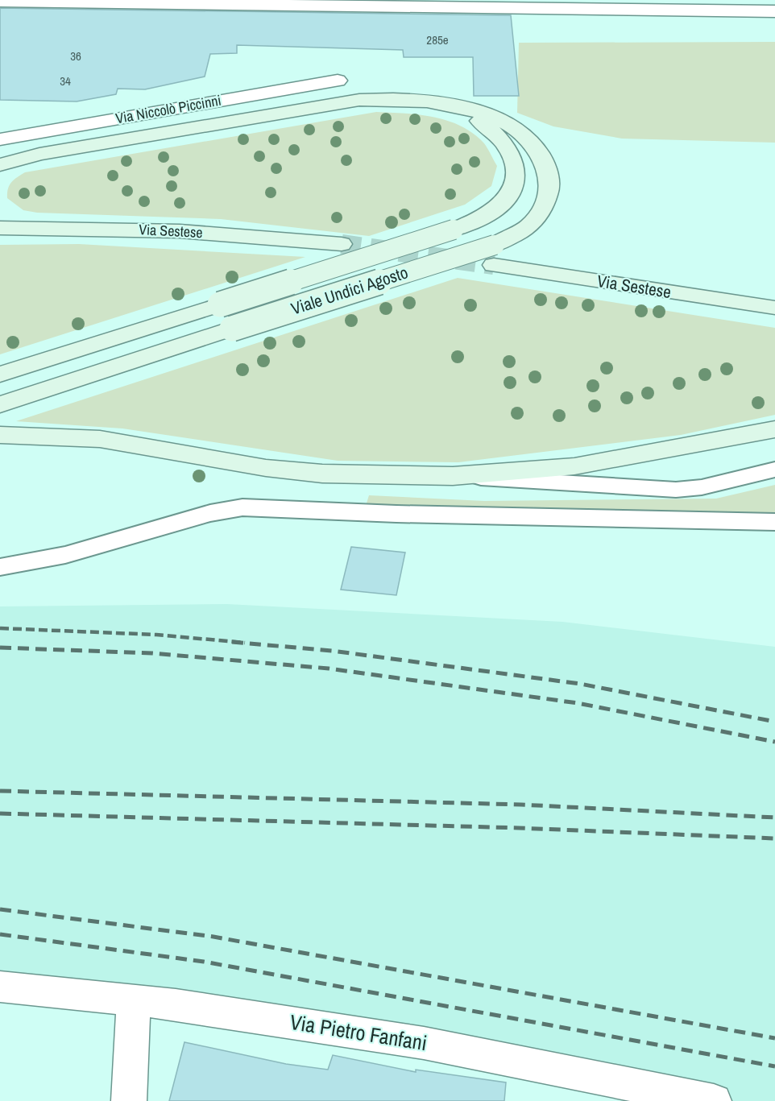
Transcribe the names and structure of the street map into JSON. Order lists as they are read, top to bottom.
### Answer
{
  "streets": {
    "main road": ["Via Sestese", "Viale Undici Agosto"],
    "street": ["Via Niccolò Piccinni", "Via Pietro Fanfani"]
  },
  "crossings": [
    ["Via Sestese", "Viale Undici Agosto"]
  ],
  "house_numbers": ["285e", "36", "34"]
}
